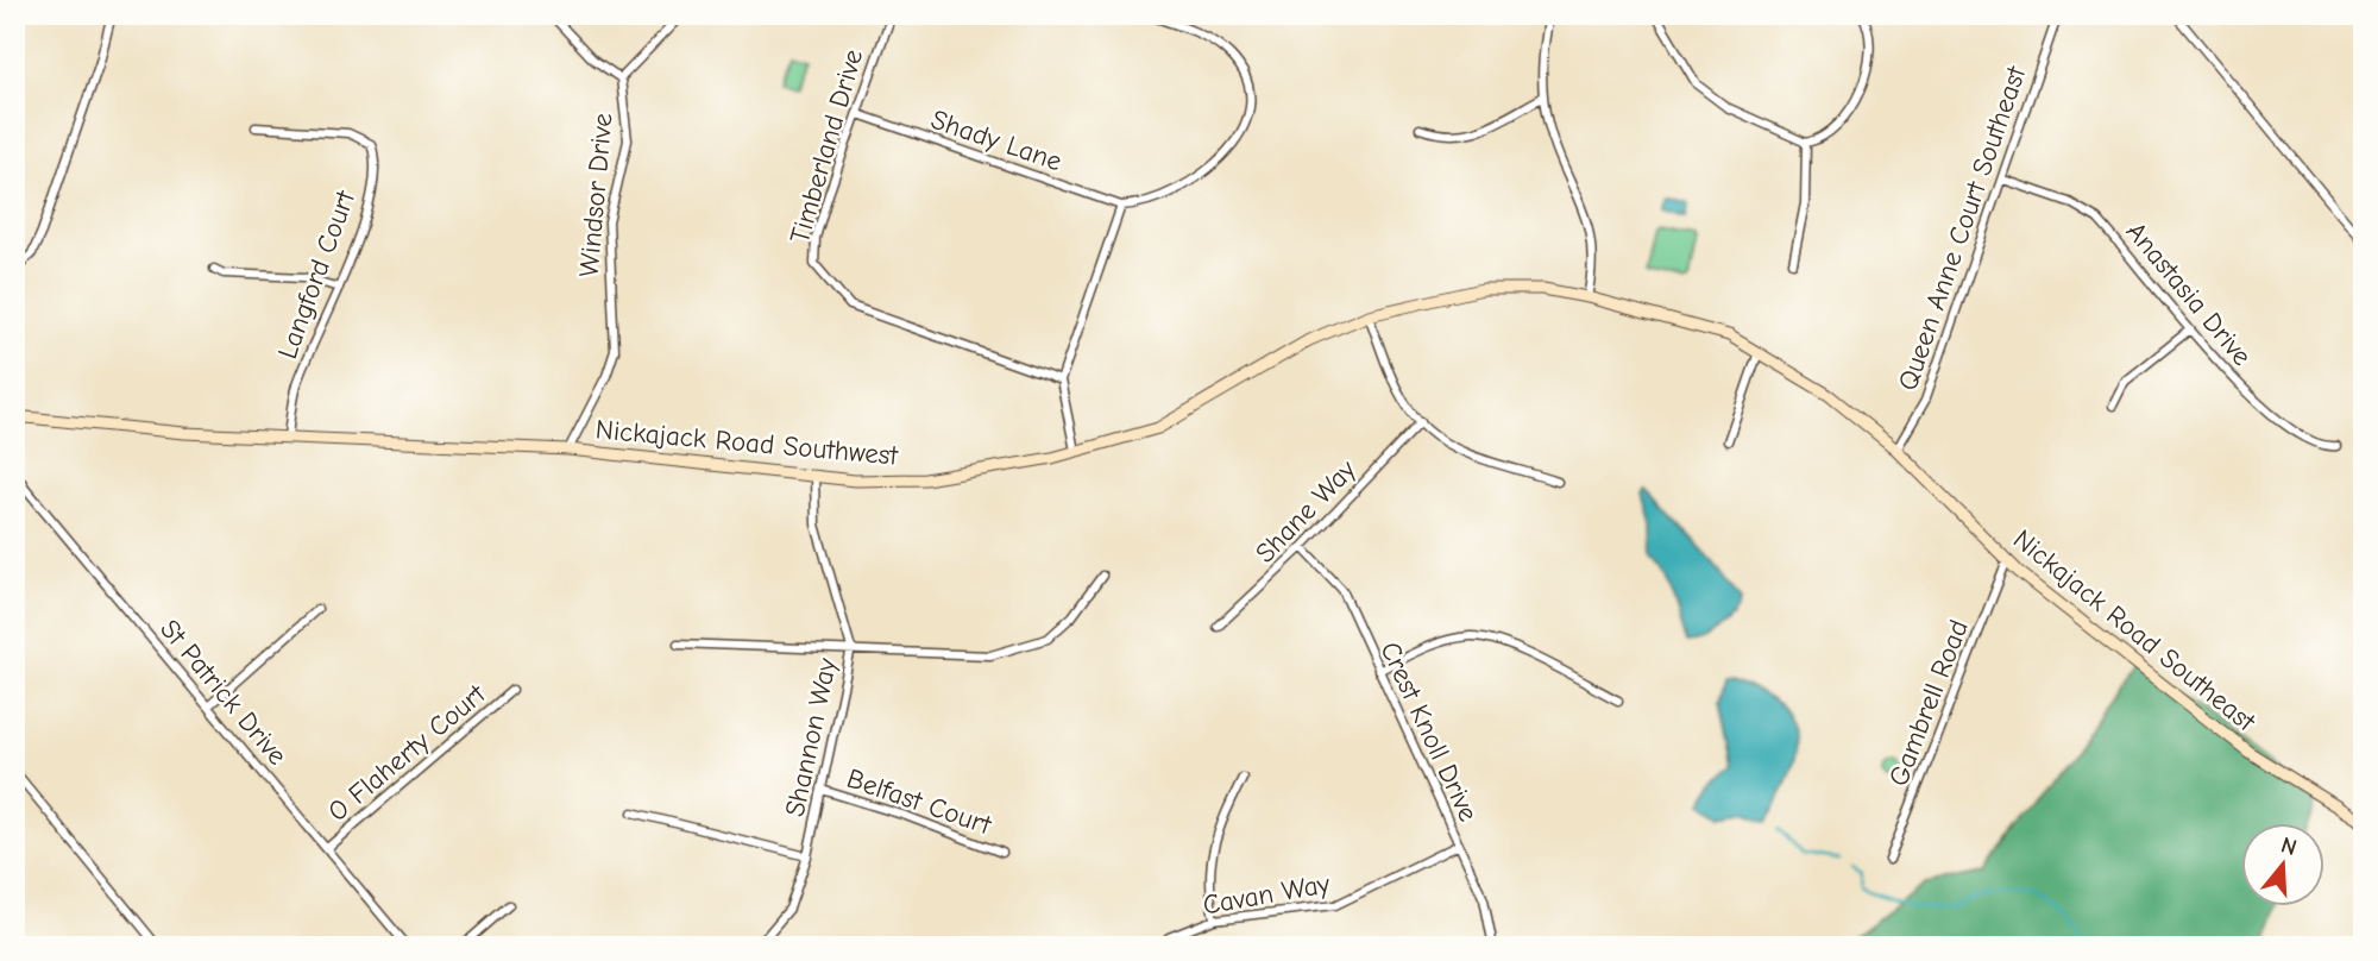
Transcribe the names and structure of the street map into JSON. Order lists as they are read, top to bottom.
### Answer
{
  "streets": {
    "street": [
      "Shady Lane",
      "Timberland Drive",
      "Windsor Drive",
      "Queen Anne Court Southeast",
      "Langford Court",
      "Anastasia Drive",
      "Nickajack Road Southwest",
      "Shane Way",
      "Nickajack Road Southeast",
      "St Patrick Drive",
      "Gambrell Road",
      "Crest Knoll Drive",
      "Shannon Way",
      "O Flaherty Court",
      "Belfast Court",
      "Cavan Way"
    ]
  },
  "crossings": [
    ["Shady Lane", "Timberland Drive"],
    ["Windsor Drive", "Nickajack Road Southwest"],
    ["Queen Anne Court Southeast", "Anastasia Drive"],
    ["Queen Anne Court Southeast", "Nickajack Road Southwest"],
    ["Queen Anne Court Southeast", "Nickajack Road Southeast"],
    ["Langford Court", "Nickajack Road Southwest"],
    ["Nickajack Road Southwest", "Nickajack Road Southeast"],
    ["Nickajack Road Southwest", "Shannon Way"],
    ["Shane Way", "Crest Knoll Drive"],
    ["Nickajack Road Southeast", "Gambrell Road"],
    ["St Patrick Drive", "O Flaherty Court"],
    ["Crest Knoll Drive", "Cavan Way"],
    ["Shannon Way", "Belfast Court"]
  ],
  "north": "top"
}
